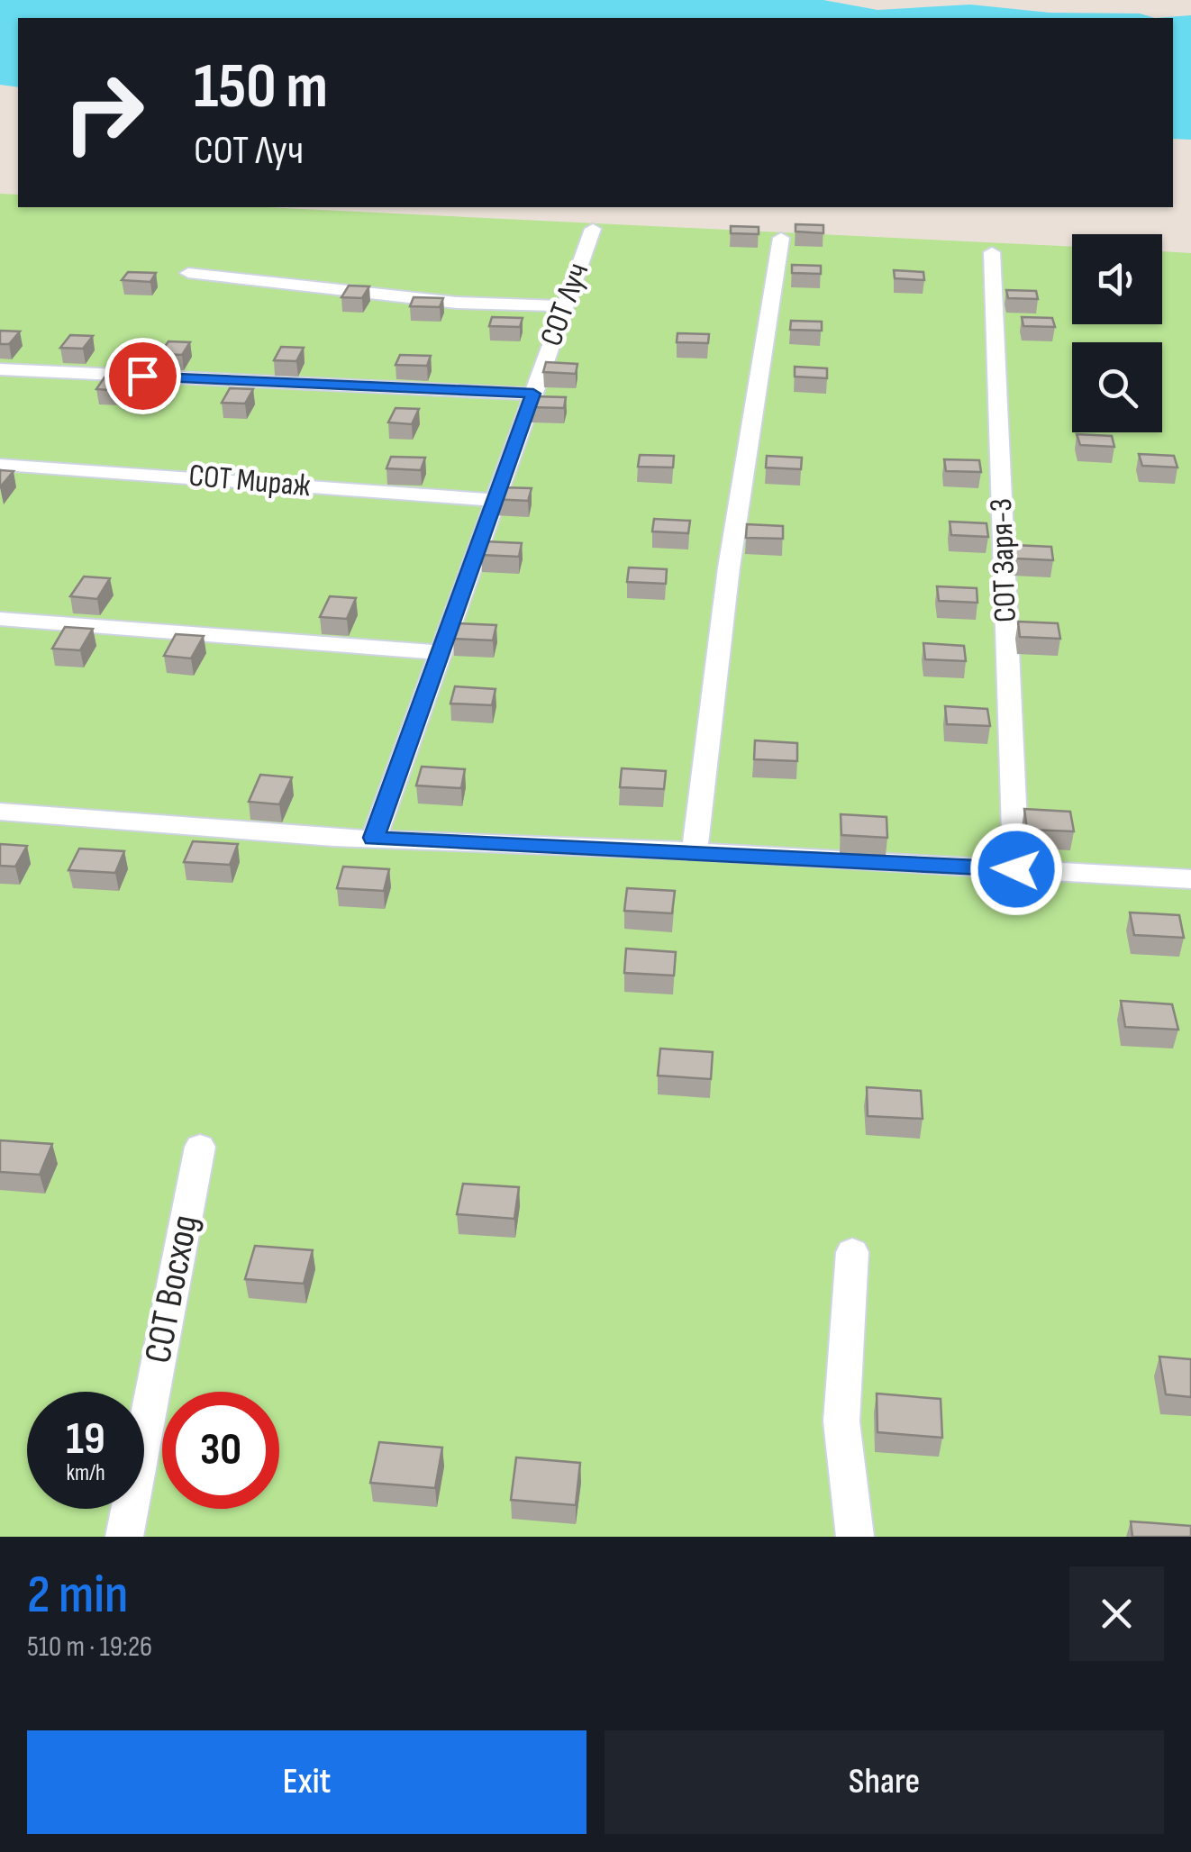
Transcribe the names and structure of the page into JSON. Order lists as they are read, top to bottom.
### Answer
{
  "streets": {
    "street": [
      "СОТ Луч",
      "СОТ Мираж",
      "СОТ Заря-3",
      "СОТ Восход"
    ]
  },
  "crossings": [
    ["СОТ Луч", "СОТ Мираж"]
  ],
  "page": {
    "turn": ["150 m", "СОТ Луч"],
    "speed": "19 km/h",
    "limit": "30",
    "heading": ["2 min", "510 m · 19:26"],
    "buttons": ["Exit", "Share"]
  }
}
